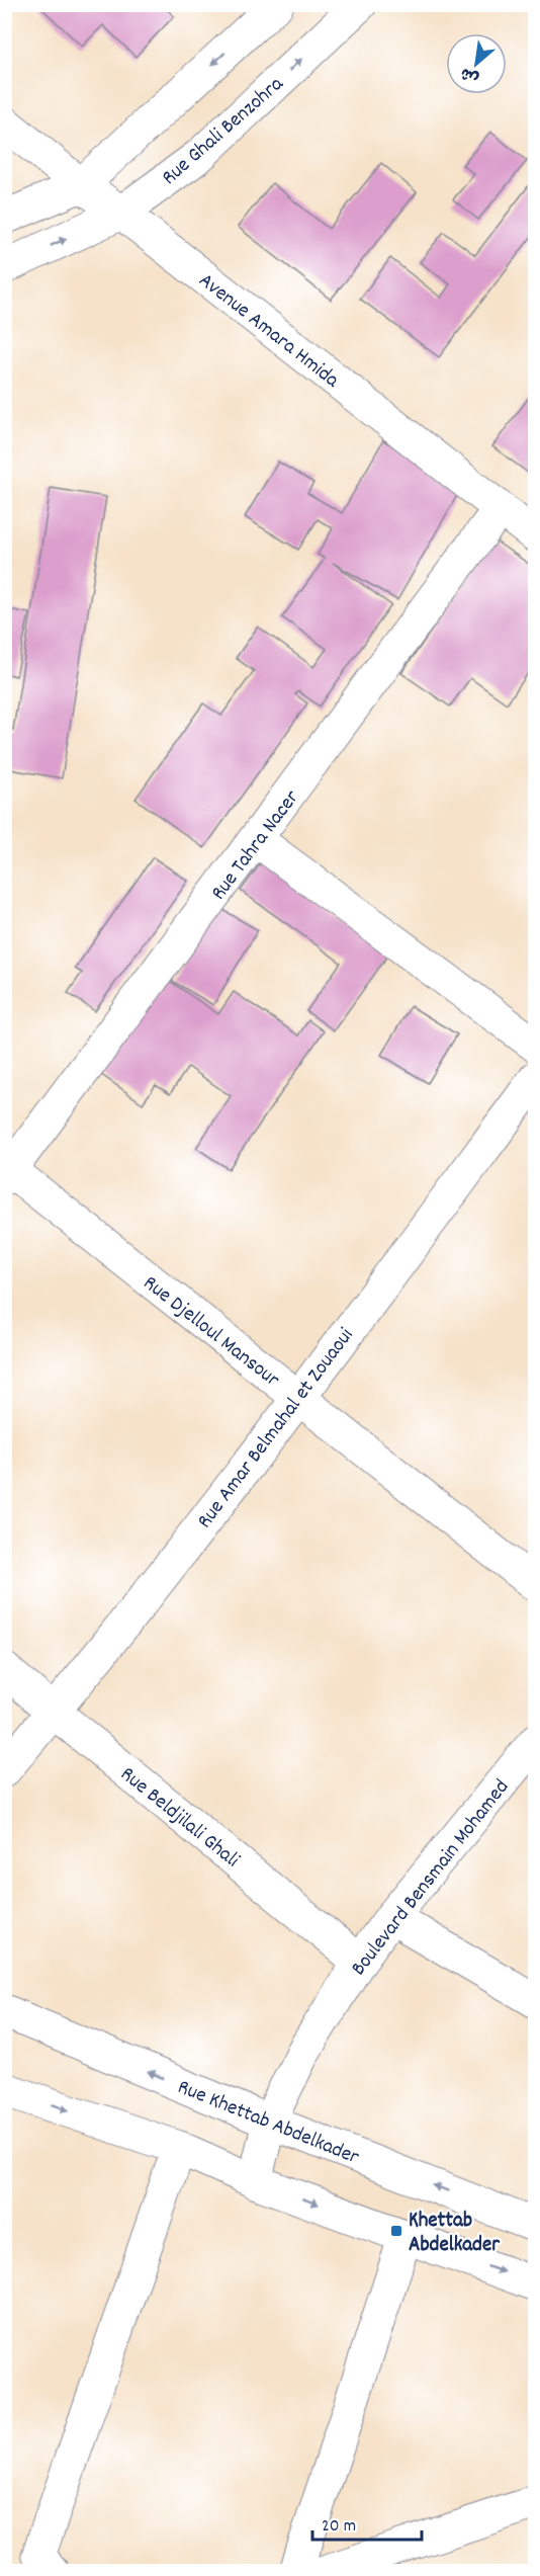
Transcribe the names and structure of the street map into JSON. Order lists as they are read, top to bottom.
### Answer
{
  "streets": {
    "street": [
      "Rue Ghali Benzohra",
      "Avenue Amara Hmida",
      "Rue Tahra Nacer",
      "Rue Djelloul Mansour",
      "Rue Amar Belmahal et Zouaoui",
      "Rue Beldjilali Ghali",
      "Boulevard Bensmain Mohamed",
      "Rue Khettab Abdelkader"
    ]
  },
  "crossings": [
    ["Rue Ghali Benzohra", "Avenue Amara Hmida"],
    ["Avenue Amara Hmida", "Rue Tahra Nacer"],
    ["Rue Tahra Nacer", "Rue Djelloul Mansour"],
    ["Rue Djelloul Mansour", "Rue Amar Belmahal et Zouaoui"],
    ["Rue Amar Belmahal et Zouaoui", "Rue Beldjilali Ghali"],
    ["Rue Beldjilali Ghali", "Boulevard Bensmain Mohamed"],
    ["Boulevard Bensmain Mohamed", "Rue Khettab Abdelkader"]
  ],
  "places": {
    "transit": ["Khettab Abdelkader"]
  },
  "scale_bar": "20 m",
  "north": "bottom left"
}
